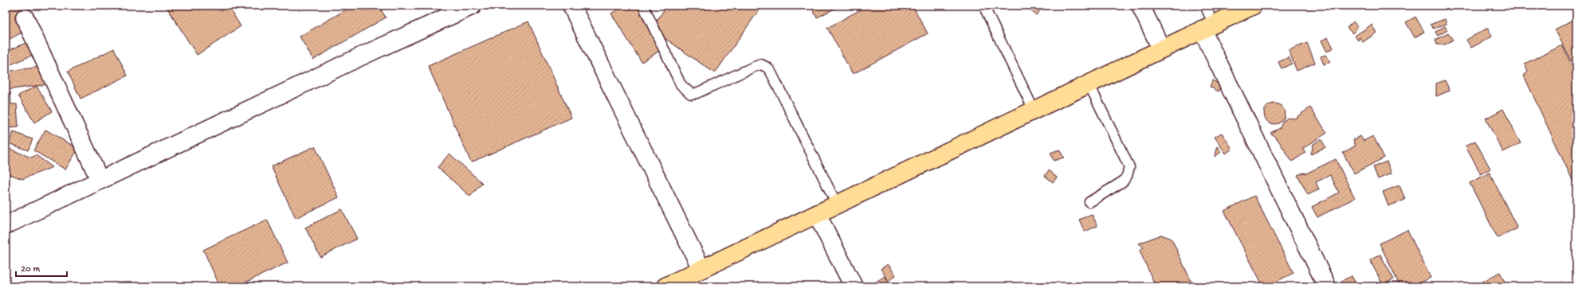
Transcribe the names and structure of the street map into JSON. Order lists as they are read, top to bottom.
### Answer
{
  "scale_bar": "20 m"
}
